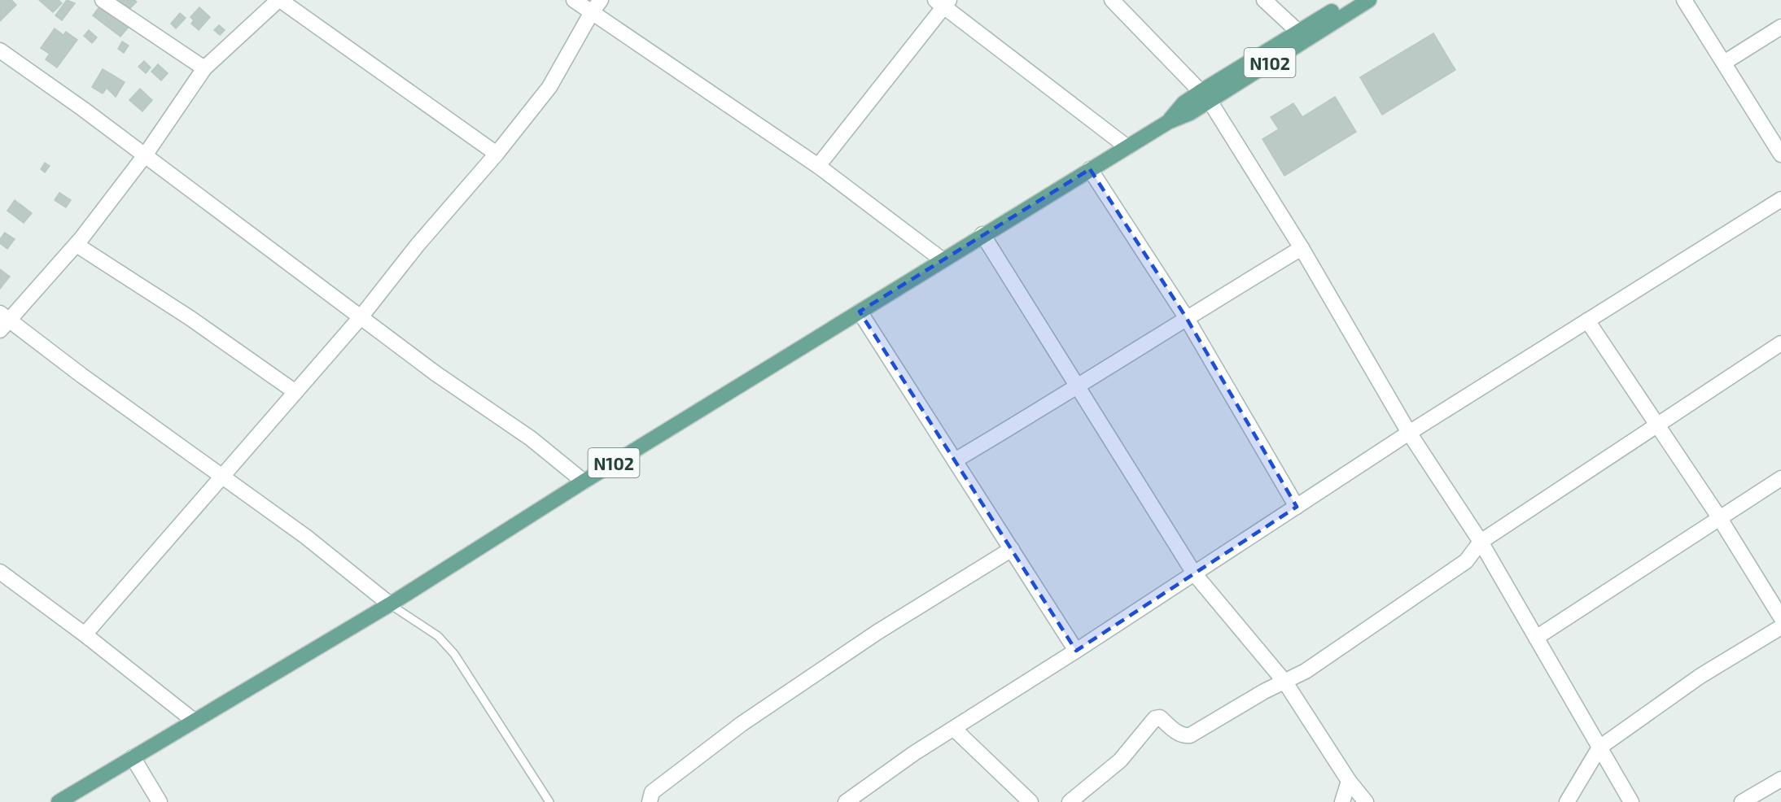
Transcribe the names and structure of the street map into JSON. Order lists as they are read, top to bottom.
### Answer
{
  "streets": {
    "main road": ["N102"]
  }
}
